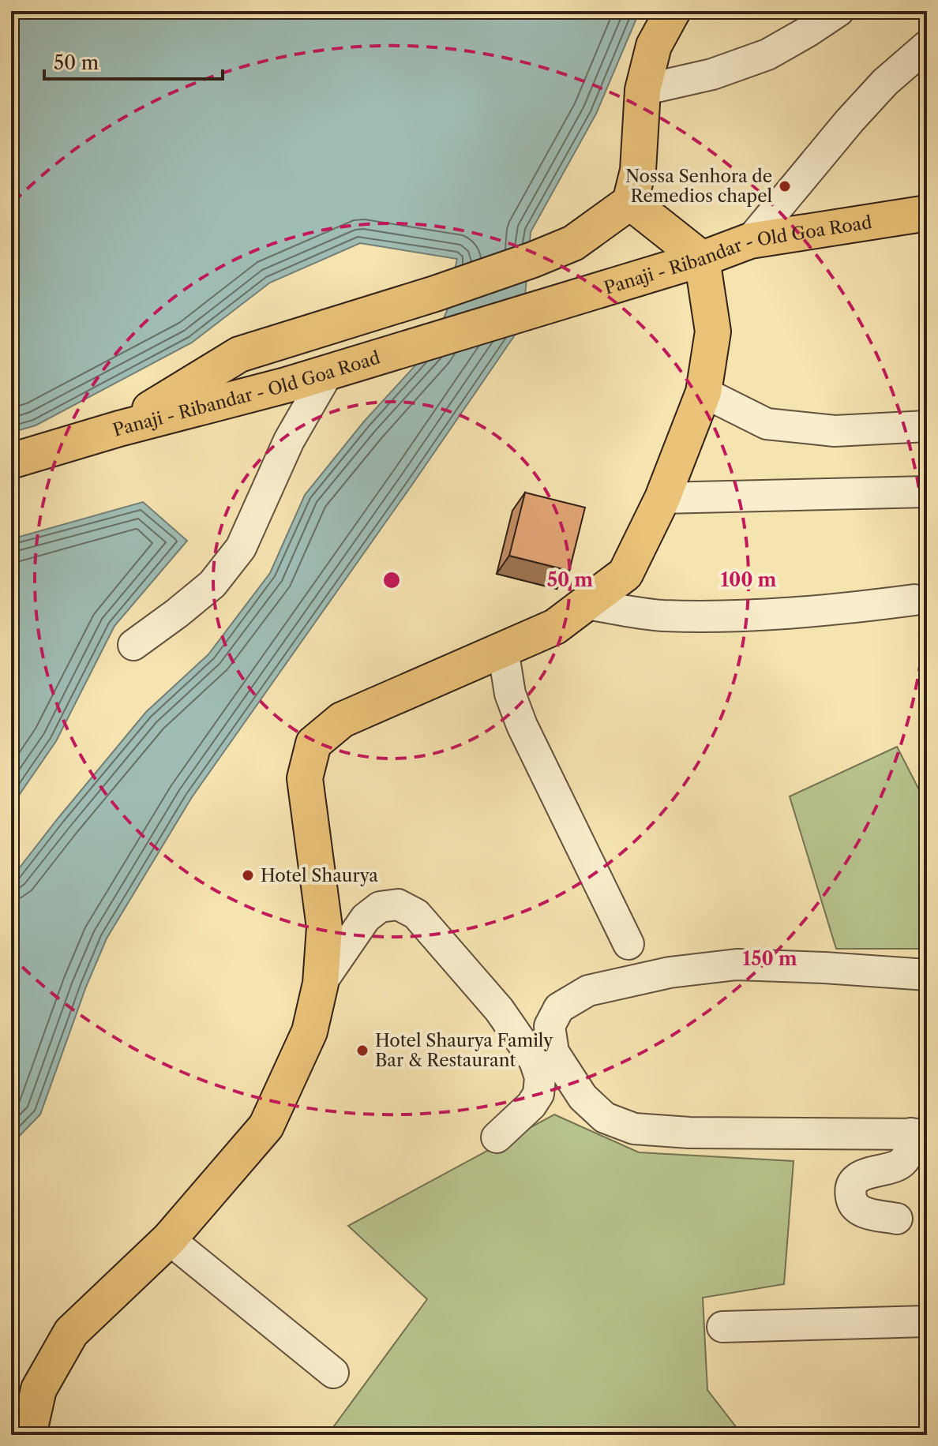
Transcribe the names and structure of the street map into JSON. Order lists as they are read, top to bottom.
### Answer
{
  "streets": {
    "main road": ["Panaji - Ribandar - Old Goa Road"]
  },
  "places": ["Nossa Senhora de Remedios chapel", "Hotel Shaurya", "Hotel Shaurya Family Bar & Restaurant"],
  "scale_bar": "50 m",
  "rings": ["50 m", "100 m", "150 m"]
}
